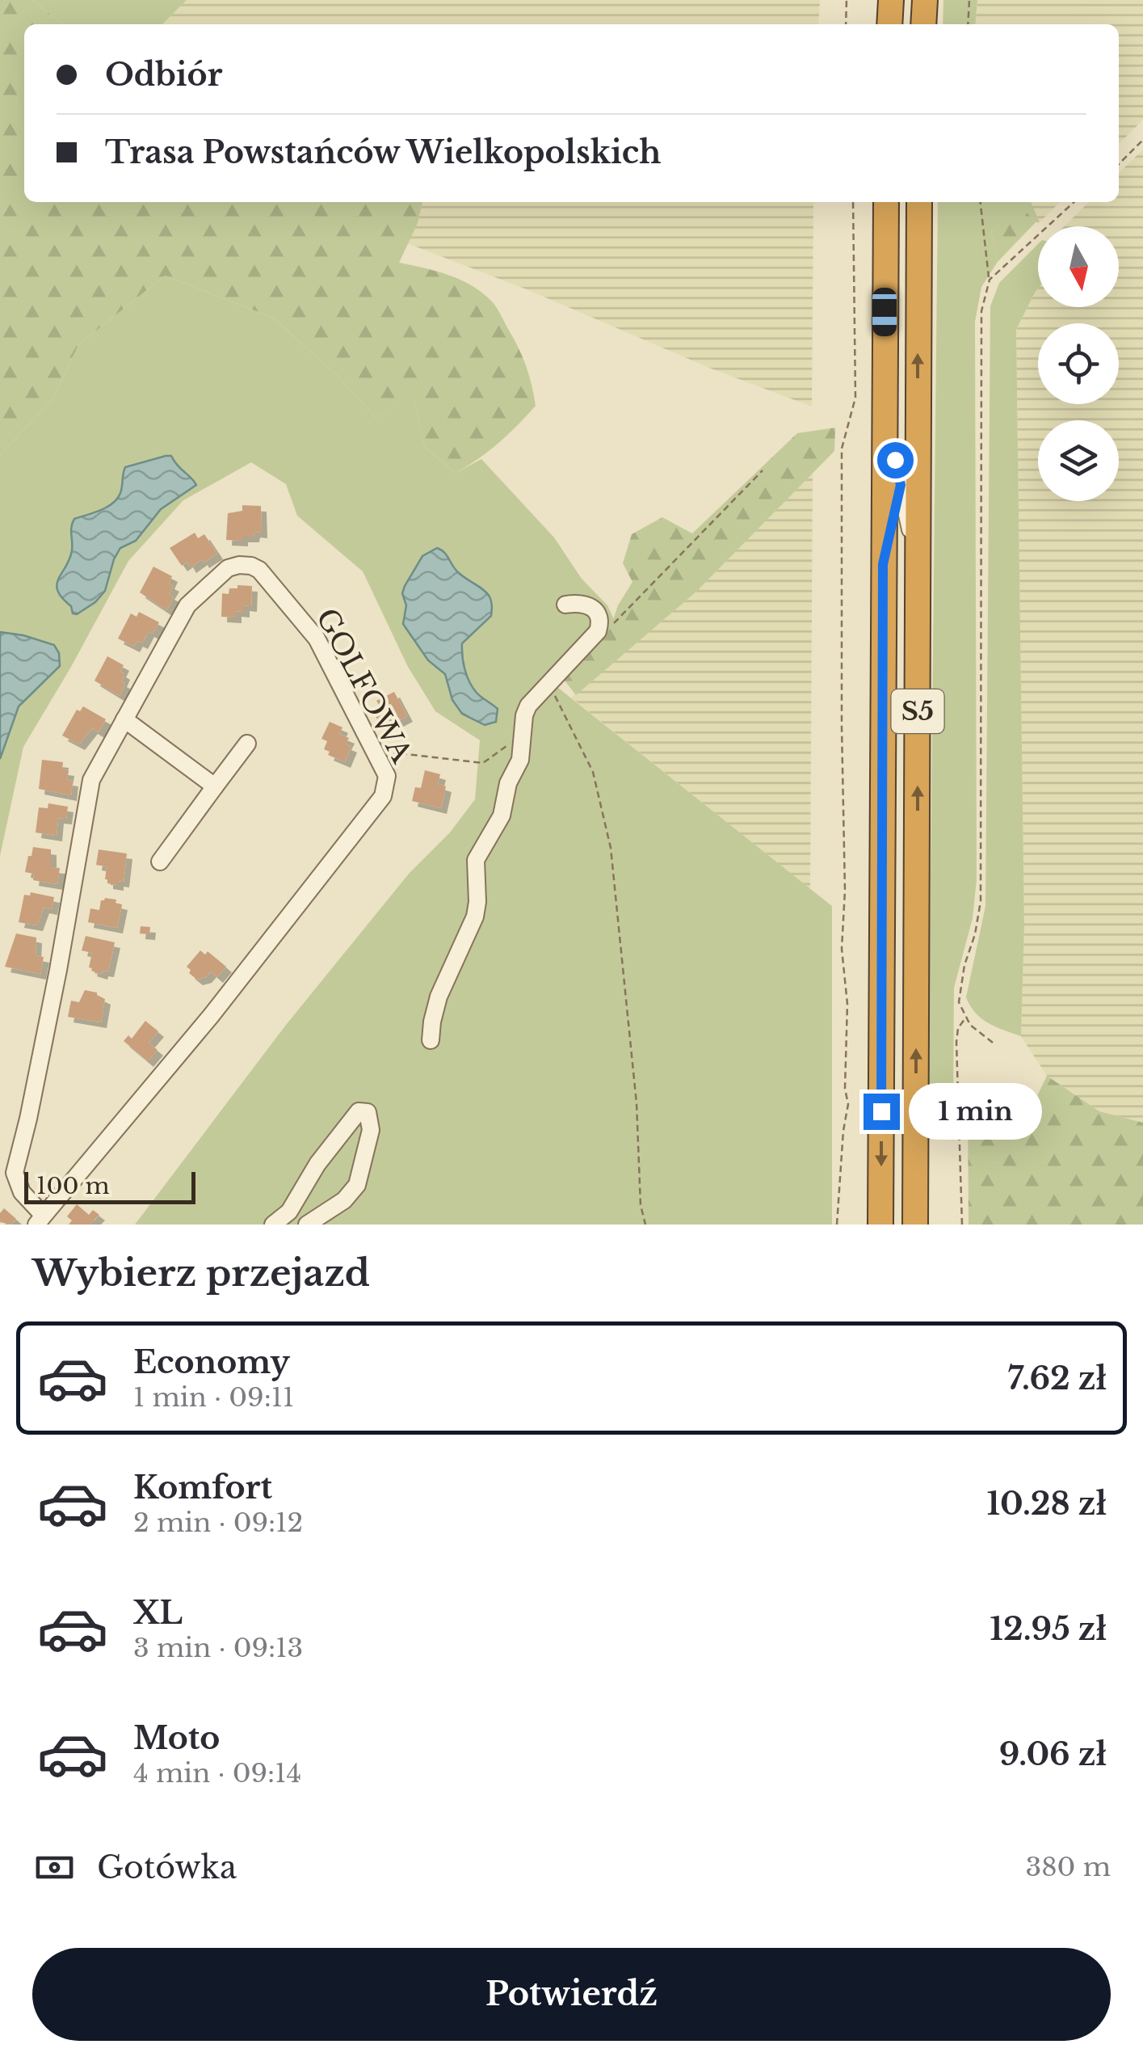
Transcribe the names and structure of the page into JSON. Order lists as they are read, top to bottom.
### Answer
{
  "streets": {
    "highway": ["S5"],
    "lane": ["GOLFOWA"]
  },
  "scale_bar": "100 m",
  "north": "bottom",
  "page": {
    "banner": ["Odbiór", "Trasa Powstańców Wielkopolskich"],
    "bubble": "1 min",
    "scale": "100 m",
    "heading": "Wybierz przejazd",
    "list": [
      {
        "name": "Economy",
        "note": "1 min · 09:11",
        "value": "7.62 zł"
      },
      {
        "name": "Komfort",
        "note": "2 min · 09:12",
        "value": "10.28 zł"
      },
      {
        "name": "XL",
        "note": "3 min · 09:13",
        "value": "12.95 zł"
      },
      {
        "name": "Moto",
        "note": "4 min · 09:14",
        "value": "9.06 zł"
      }
    ],
    "pay": ["Gotówka", "380 m"],
    "buttons": "Potwierdź"
  }
}
